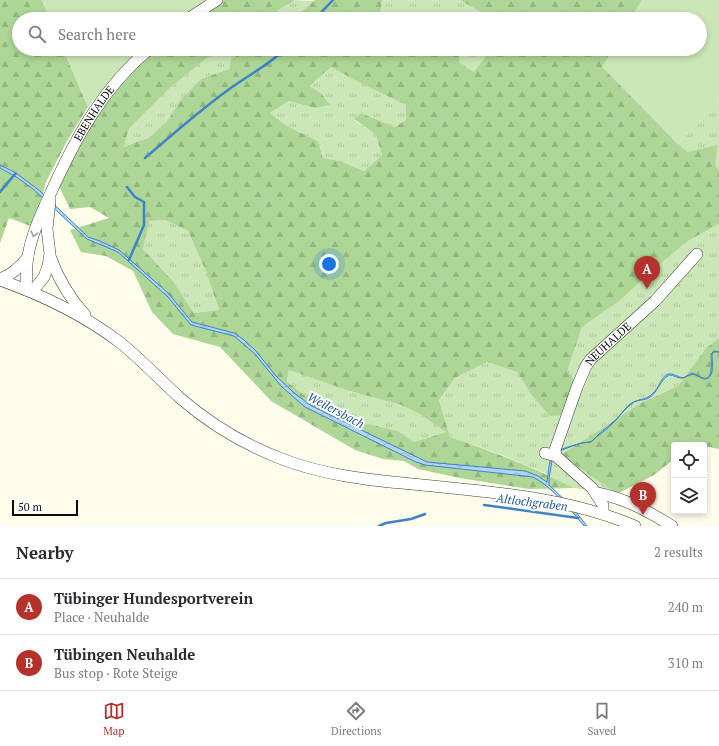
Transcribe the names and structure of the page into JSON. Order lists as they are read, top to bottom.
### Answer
{
  "streets": {
    "street": ["EBENHALDE", "NEUHALDE"]
  },
  "water": ["Weilersbach", "Altlochgraben"],
  "scale_bar": "50 m",
  "page": {
    "search": "Search here",
    "pins": ["A", "B"],
    "scale": "50 m",
    "heading": ["Nearby", "2 results"],
    "list": [
      {
        "mark": "A",
        "name": "Tübinger Hundesportverein",
        "note": "Place · Neuhalde",
        "value": "240 m"
      },
      {
        "mark": "B",
        "name": "Tübingen Neuhalde",
        "note": "Bus stop · Rote Steige",
        "value": "310 m"
      }
    ],
    "nav": ["Map", "Directions", "Saved"]
  }
}
